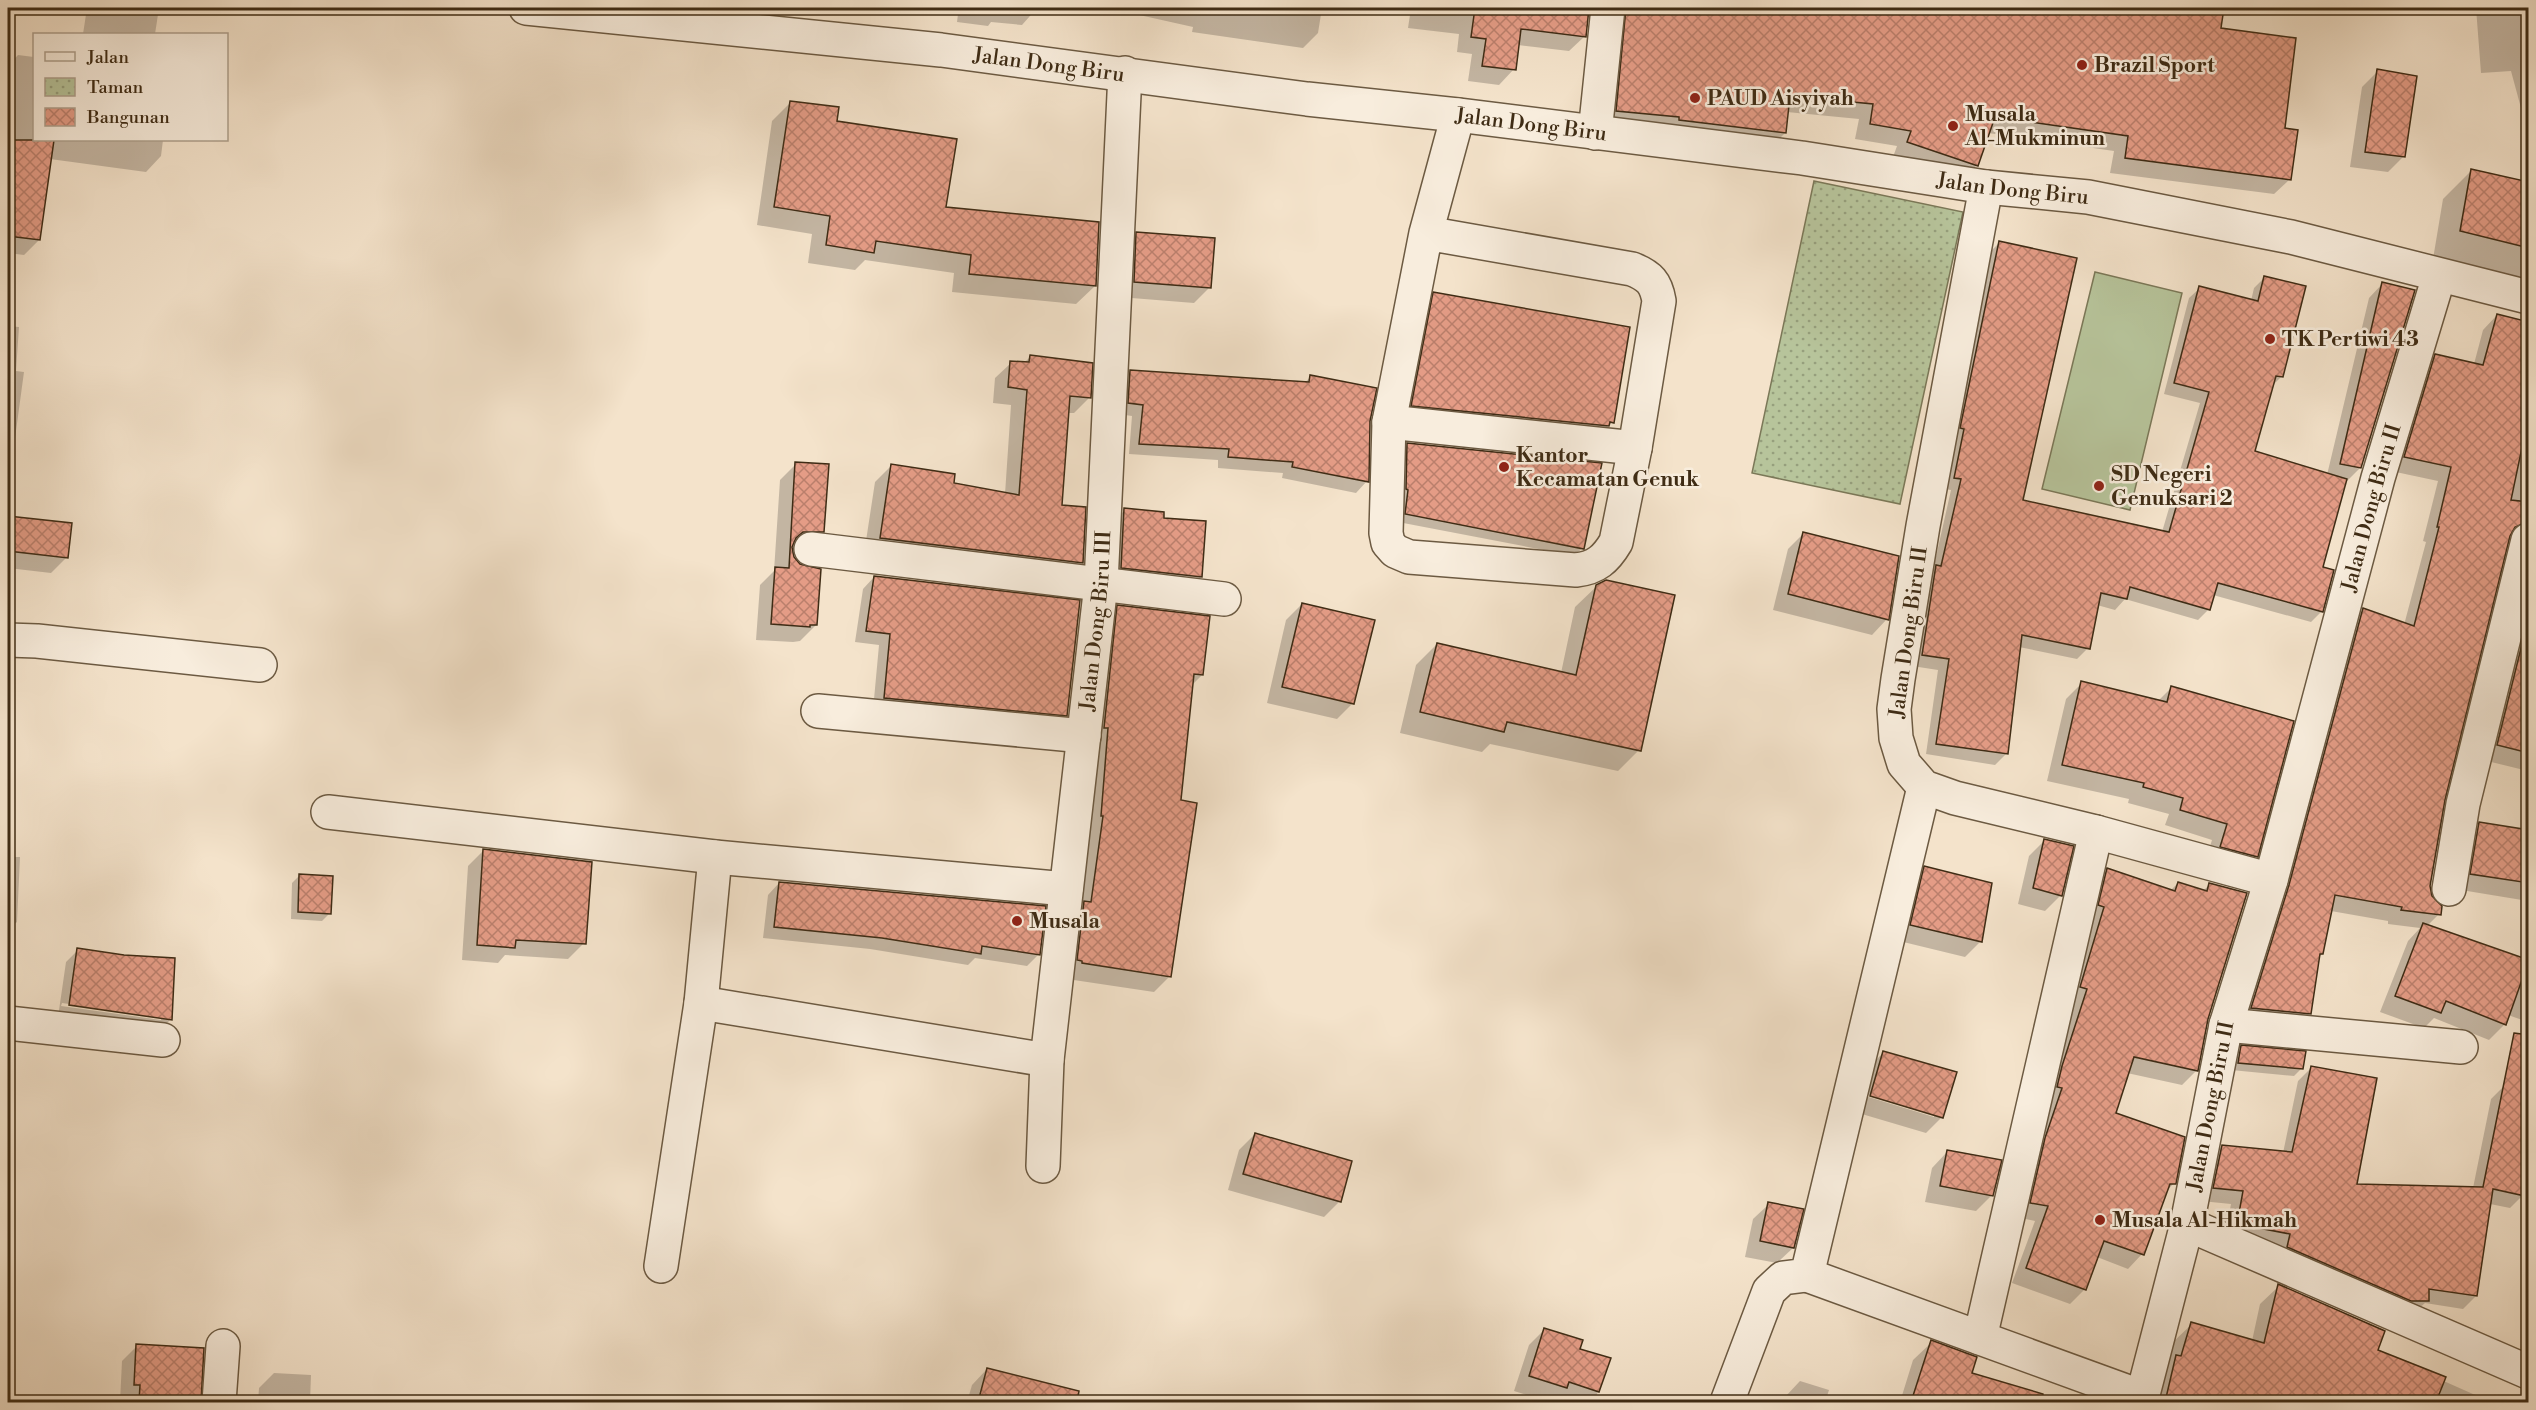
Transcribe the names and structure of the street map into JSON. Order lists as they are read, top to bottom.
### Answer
{
  "streets": {
    "street": ["Jalan Dong Biru", "Jalan Dong Biru II", "Jalan Dong Biru III"]
  },
  "crossings": [
    ["Jalan Dong Biru", "Jalan Dong Biru II"],
    ["Jalan Dong Biru", "Jalan Dong Biru III"]
  ],
  "places": [
    "Brazil Sport",
    "PAUD Aisyiyah",
    "Musala Al-Mukminun",
    "TK Pertiwi 43",
    "Kantor Kecamatan Genuk",
    "SD Negeri Genuksari 2",
    "Musala",
    "Musala Al-Hikmah"
  ],
  "legend": ["Jalan", "Taman", "Bangunan"]
}
